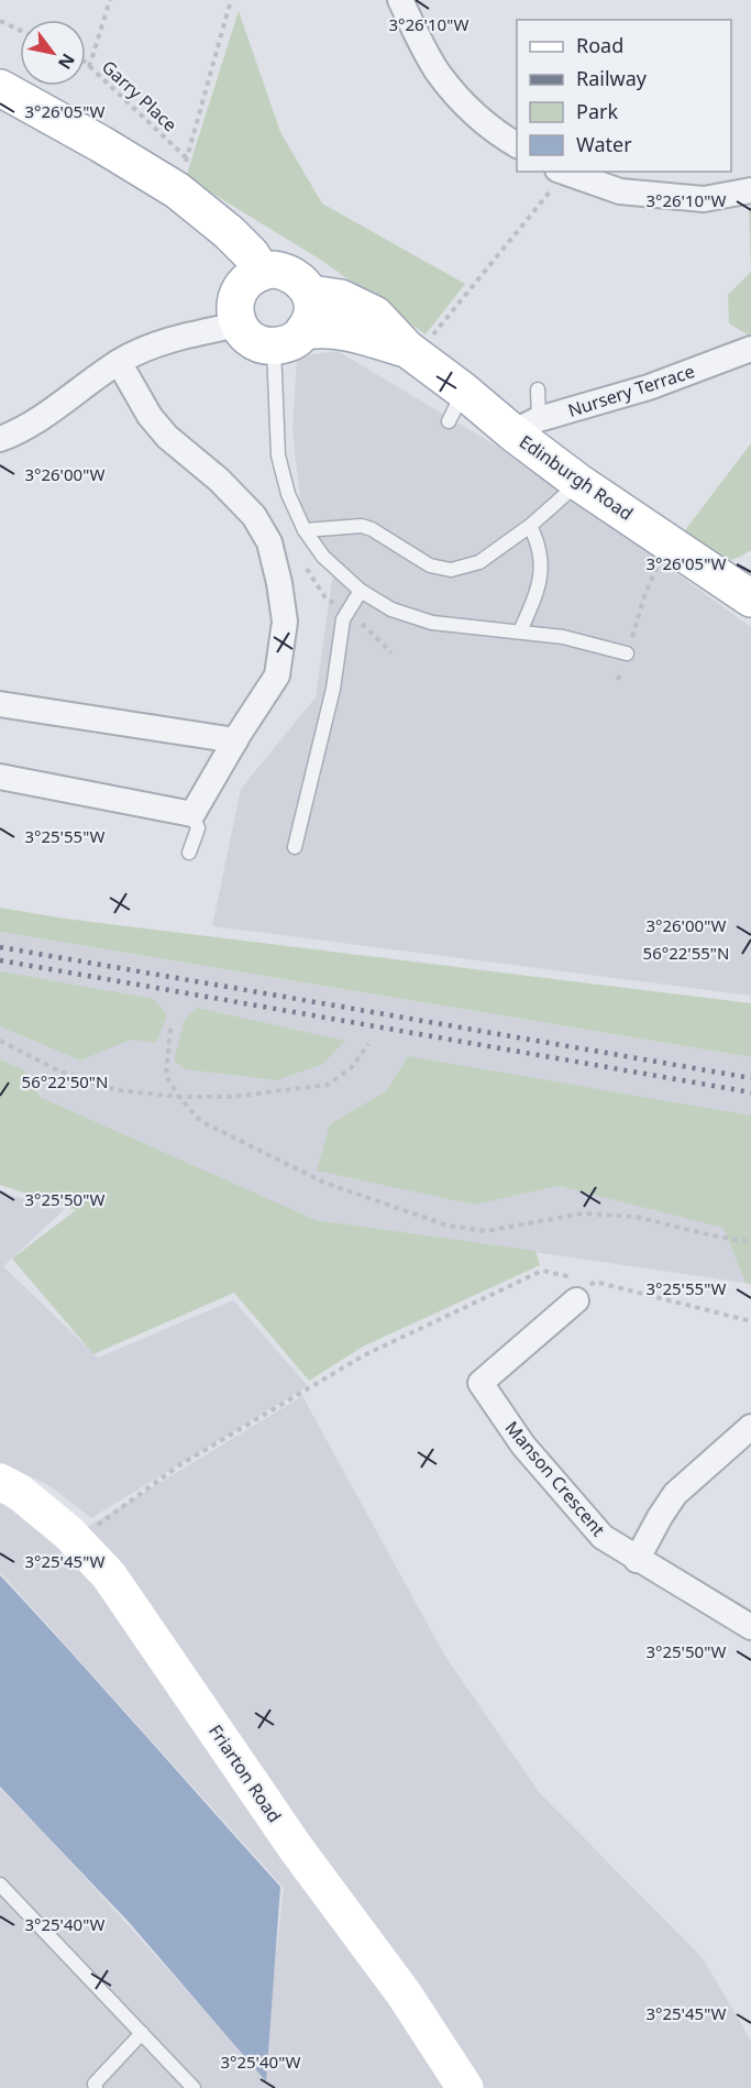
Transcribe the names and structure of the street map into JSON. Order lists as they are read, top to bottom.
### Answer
{
  "streets": {
    "main road": ["Edinburgh Road", "Friarton Road"],
    "street": ["Nursery Terrace", "Manson Crescent"],
    "path": ["Garry Place"]
  },
  "crossings": [
    ["Nursery Terrace", "Edinburgh Road"]
  ],
  "legend": [
    "Road",
    "Railway",
    "Park",
    "Water"
  ],
  "north": "bottom right",
  "coordinates": [
    "3°26'10\"W",
    "3°26'05\"W",
    "3°26'00\"W",
    "3°25'55\"W",
    "56°22'55\"N",
    "56°22'50\"N",
    "3°25'50\"W",
    "3°25'45\"W",
    "3°25'40\"W"
  ]
}
